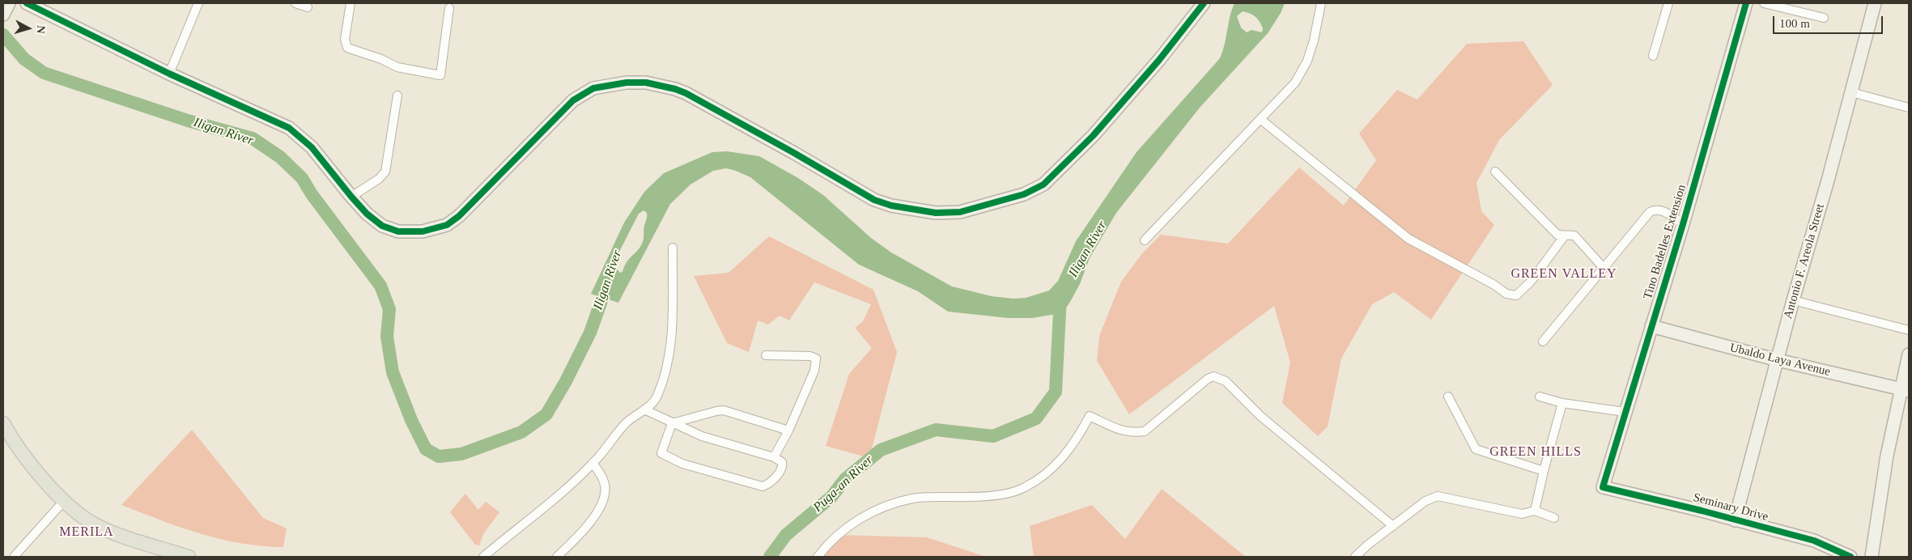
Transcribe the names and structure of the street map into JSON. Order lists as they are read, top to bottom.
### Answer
{
  "streets": {
    "street": [
      "Tino Badelles Extension",
      "Antonio F. Areola Street",
      "Ubaldo Laya Avenue",
      "Seminary Drive"
    ]
  },
  "crossings": [
    ["Tino Badelles Extension", "Ubaldo Laya Avenue"],
    ["Tino Badelles Extension", "Seminary Drive"],
    ["Antonio F. Areola Street", "Ubaldo Laya Avenue"],
    ["Antonio F. Areola Street", "Seminary Drive"]
  ],
  "districts": ["GREEN VALLEY", "GREEN HILLS", "MERILA"],
  "water": ["Iligan River", "Puga-an River"],
  "scale_bar": "100 m",
  "north": "right"
}
